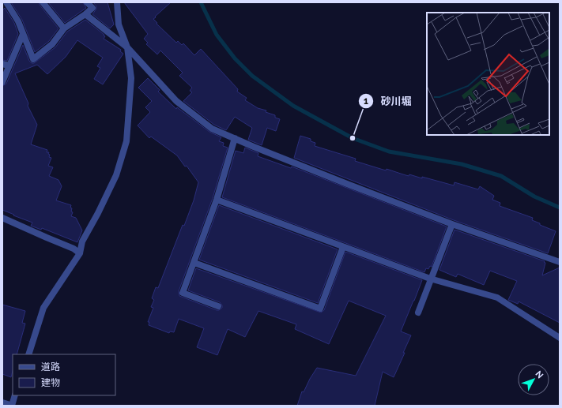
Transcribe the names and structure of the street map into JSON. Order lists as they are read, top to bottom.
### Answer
{
  "places": ["砂川堀"],
  "legend": ["道路", "建物"],
  "north": "top right"
}
